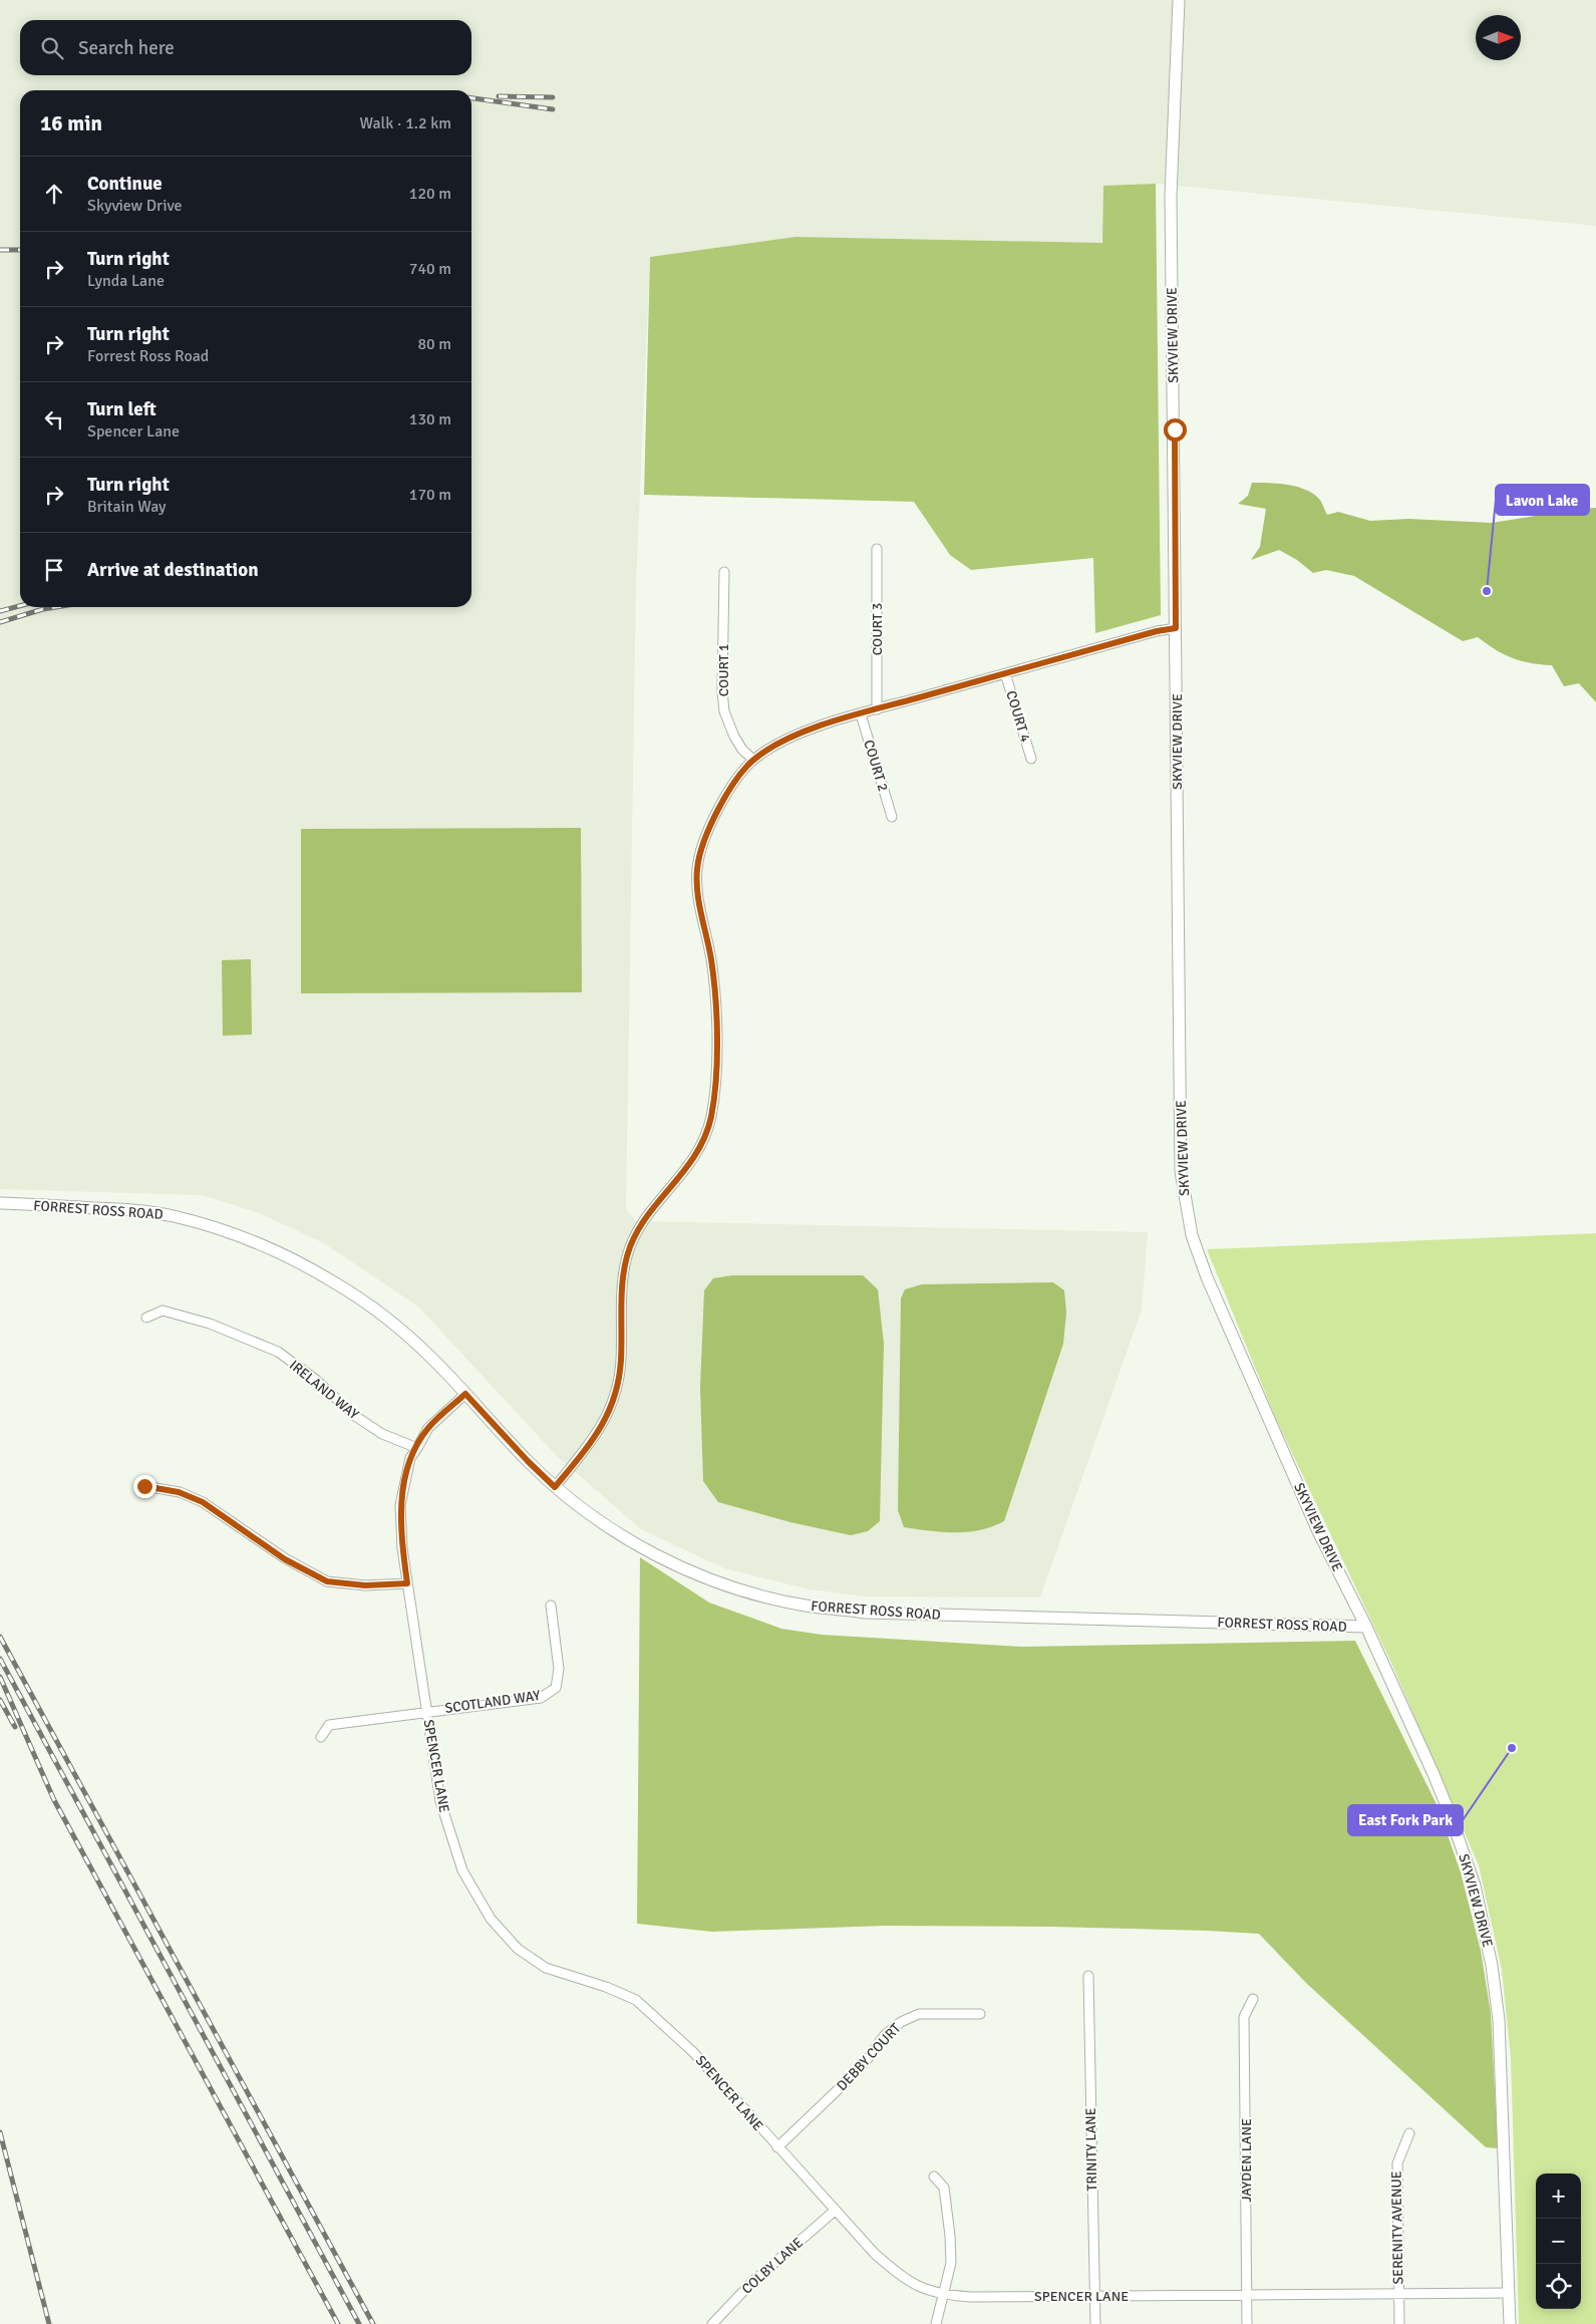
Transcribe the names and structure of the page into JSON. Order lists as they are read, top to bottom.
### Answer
{
  "streets": {
    "street": [
      "SKYVIEW DRIVE",
      "COURT 3",
      "COURT 1",
      "COURT 4",
      "COURT 2",
      "FORREST ROSS ROAD",
      "IRELAND WAY",
      "SCOTLAND WAY",
      "SPENCER LANE",
      "DEBBY COURT",
      "TRINITY LANE",
      "JAYDEN LANE",
      "SERENITY AVENUE",
      "COLBY LANE"
    ]
  },
  "crossings": [
    ["SKYVIEW DRIVE", "FORREST ROSS ROAD"],
    ["SKYVIEW DRIVE", "SPENCER LANE"],
    ["FORREST ROSS ROAD", "SPENCER LANE"],
    ["IRELAND WAY", "SPENCER LANE"],
    ["SCOTLAND WAY", "SPENCER LANE"],
    ["SPENCER LANE", "DEBBY COURT"],
    ["SPENCER LANE", "TRINITY LANE"],
    ["SPENCER LANE", "JAYDEN LANE"],
    ["SPENCER LANE", "SERENITY AVENUE"],
    ["SPENCER LANE", "COLBY LANE"]
  ],
  "places": ["Lavon Lake", "East Fork Park"],
  "north": "right",
  "page": {
    "search": "Search here",
    "heading": ["16 min", "Walk · 1.2 km"],
    "list": [
      ["Continue", "Skyview Drive", "120 m"],
      ["Turn right", "Lynda Lane", "740 m"],
      ["Turn right", "Forrest Ross Road", "80 m"],
      ["Turn left", "Spencer Lane", "130 m"],
      ["Turn right", "Britain Way", "170 m"],
      "Arrive at destination"
    ],
    "map_buttons": ["+", "−"]
  }
}
